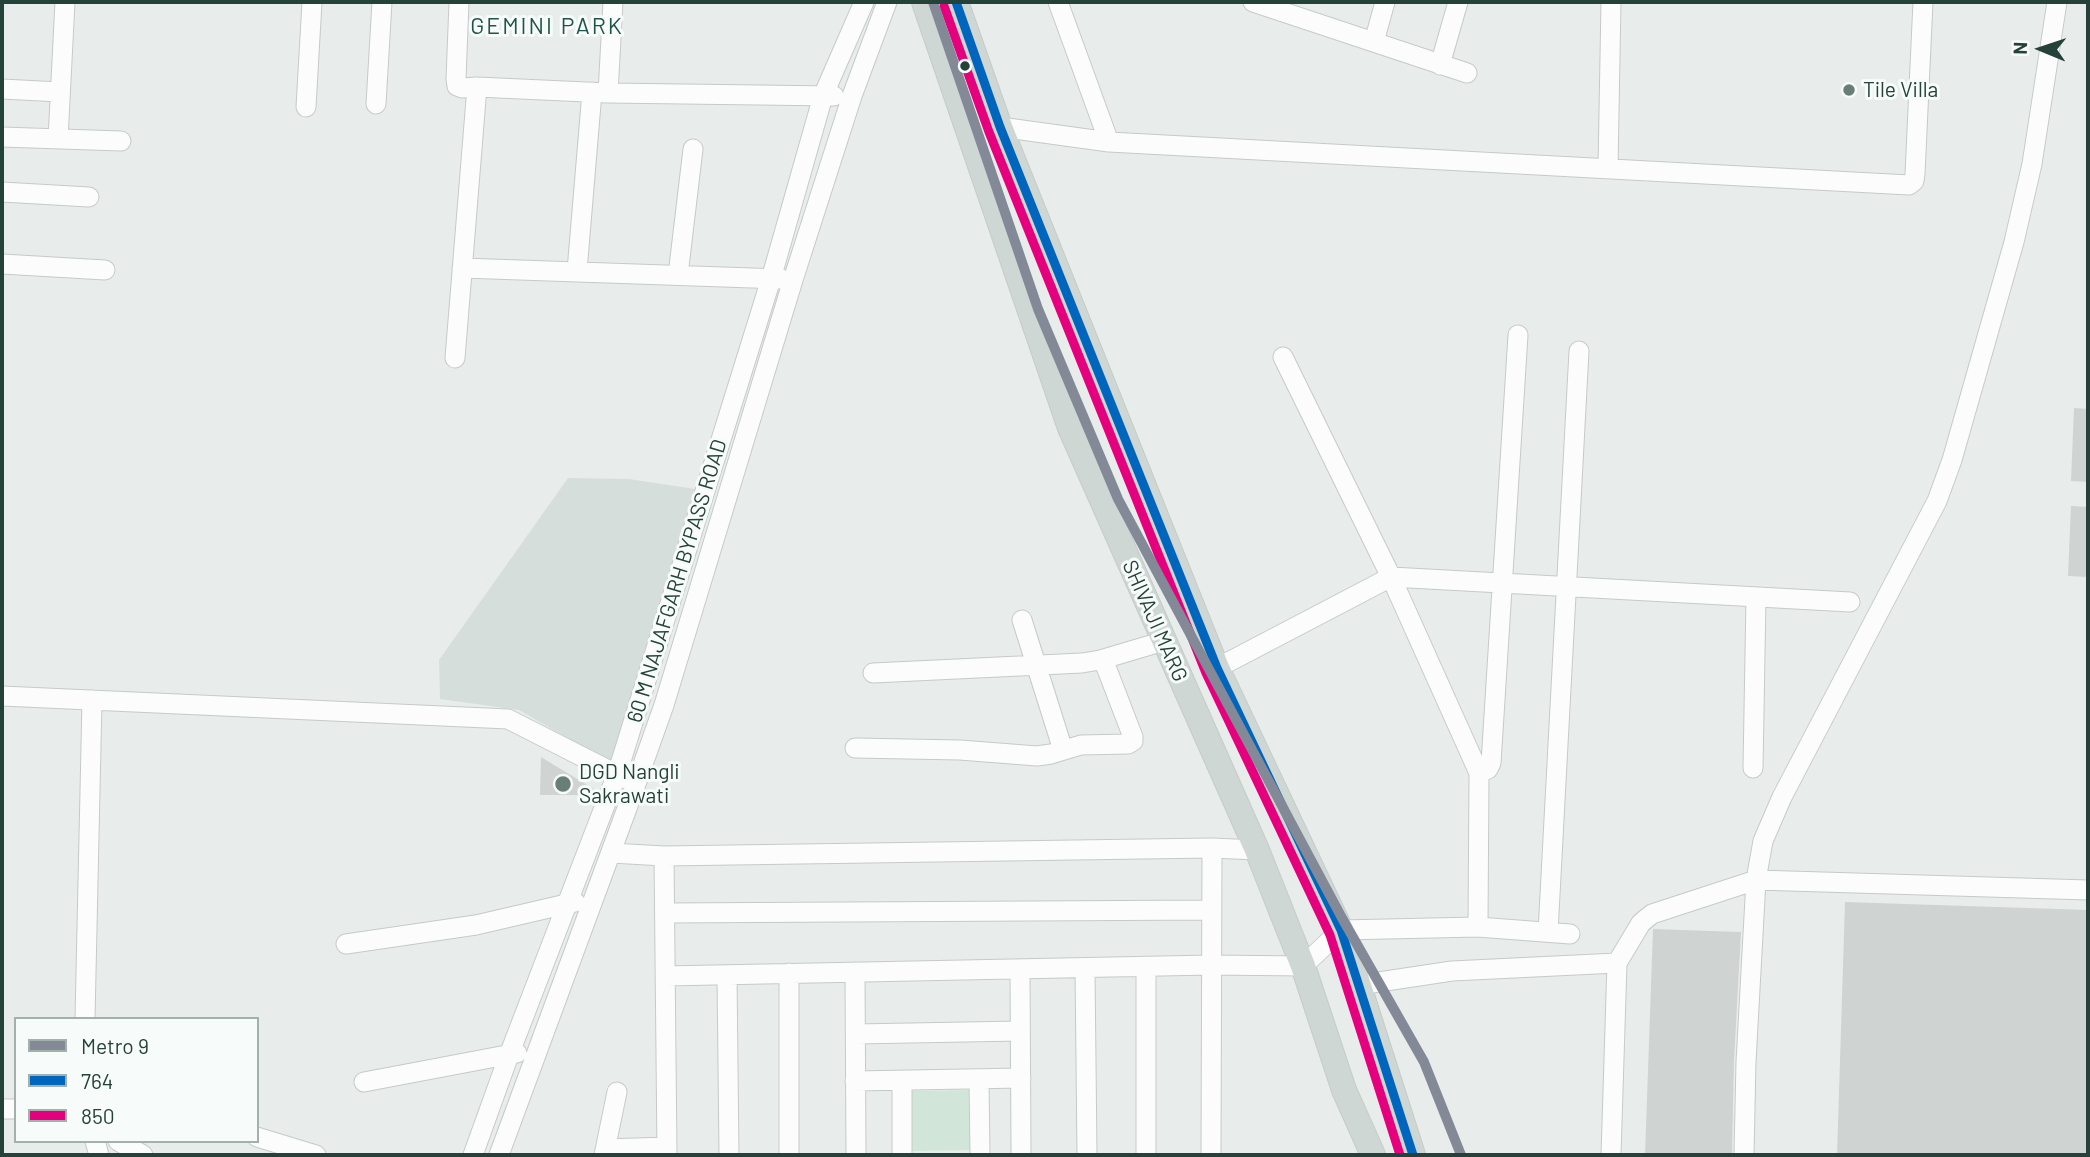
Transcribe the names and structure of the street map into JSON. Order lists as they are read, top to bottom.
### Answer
{
  "streets": {
    "main road": ["SHIVAJI MARG"],
    "street": ["60 M NAJAFGARH BYPASS ROAD"]
  },
  "districts": ["GEMINI PARK"],
  "places": ["Tile Villa", "DGD Nangli Sakrawati"],
  "lines": ["metro line 9", "transit line 764", "transit line 850"],
  "legend": ["Metro 9", "764", "850"],
  "north": "left"
}
